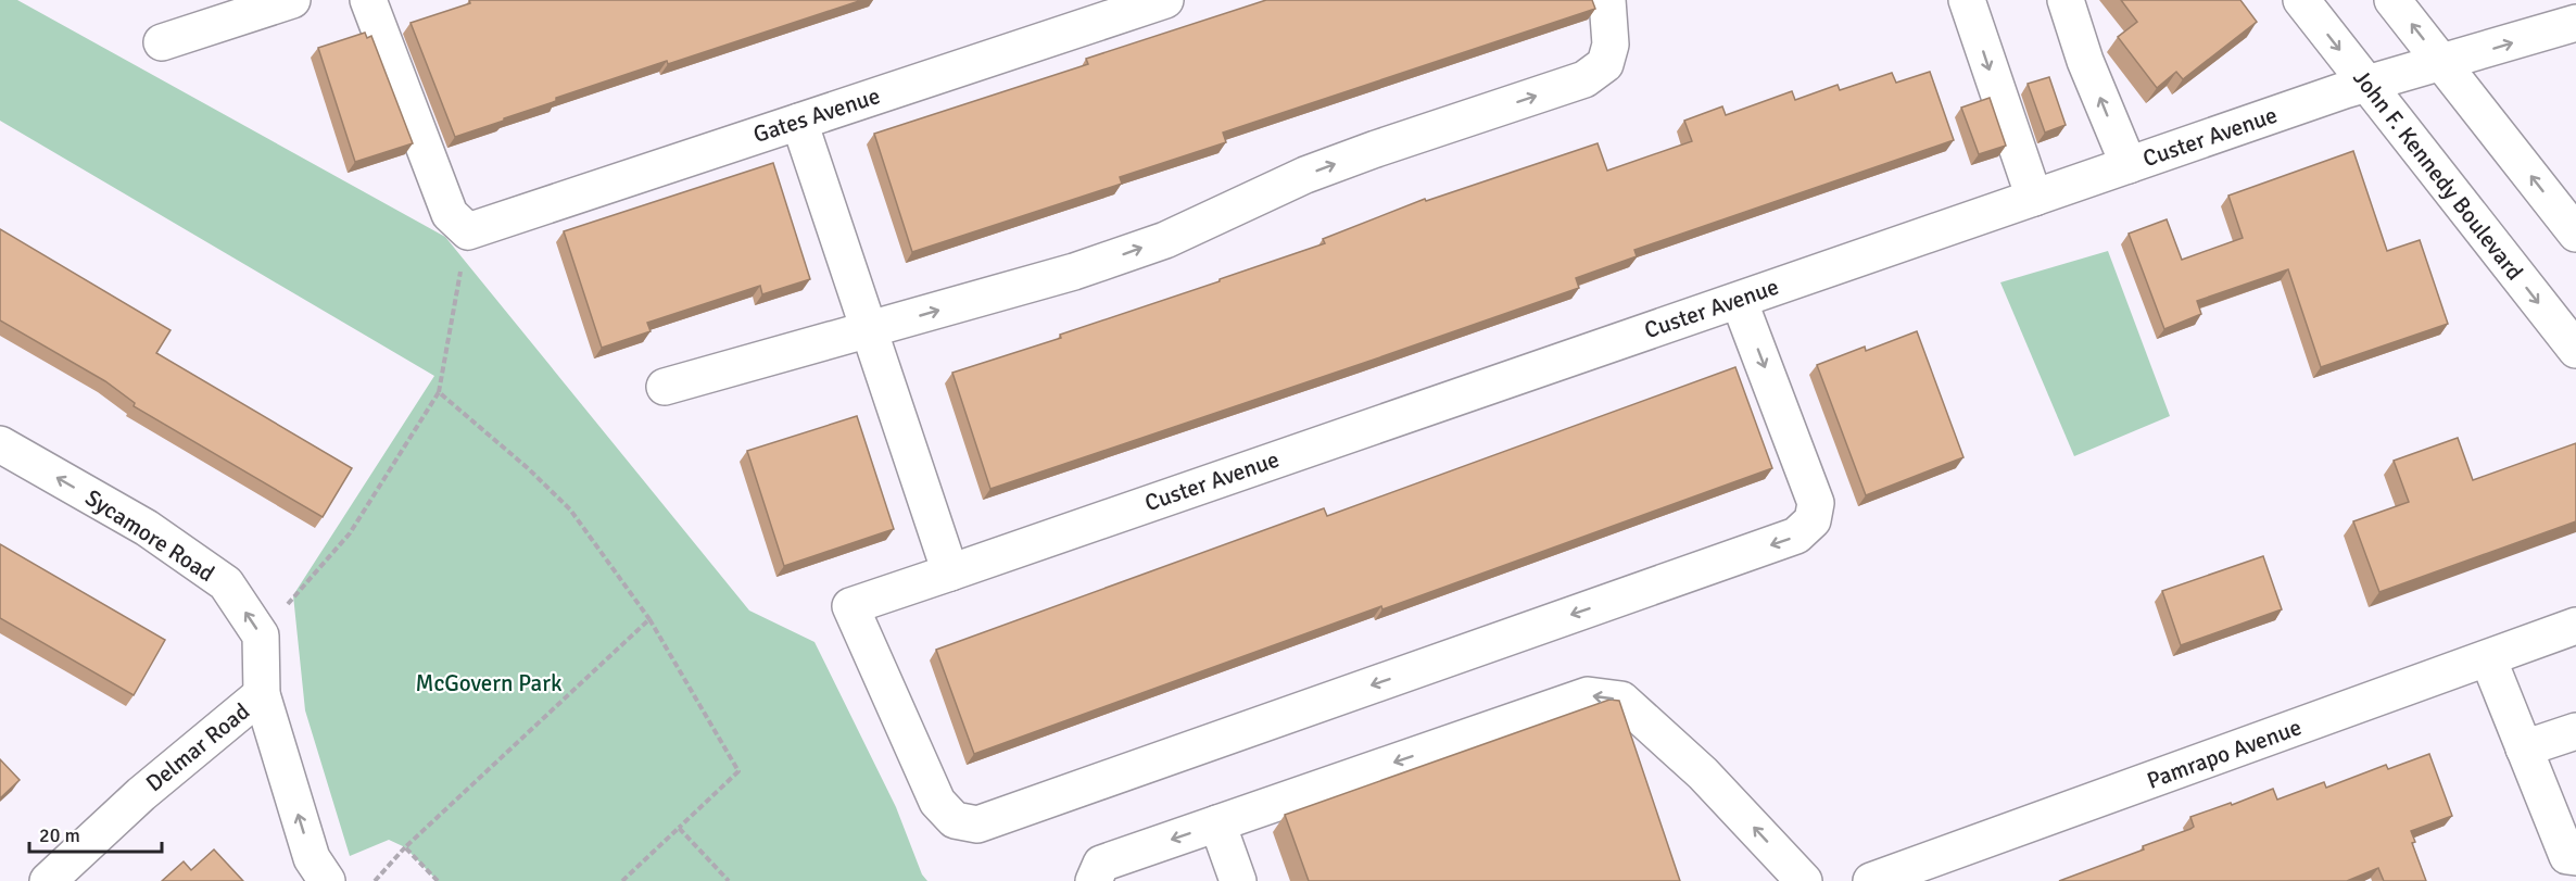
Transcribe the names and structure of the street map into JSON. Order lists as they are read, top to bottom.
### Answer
{
  "streets": {
    "street": [
      "Gates Avenue",
      "Custer Avenue",
      "John F. Kennedy Boulevard",
      "Sycamore Road",
      "Delmar Road",
      "Pamrapo Avenue"
    ]
  },
  "crossings": [
    ["Custer Avenue", "John F. Kennedy Boulevard"]
  ],
  "one_way": ["Sycamore Road"],
  "parks": ["McGovern Park"],
  "scale_bar": "20 m"
}
